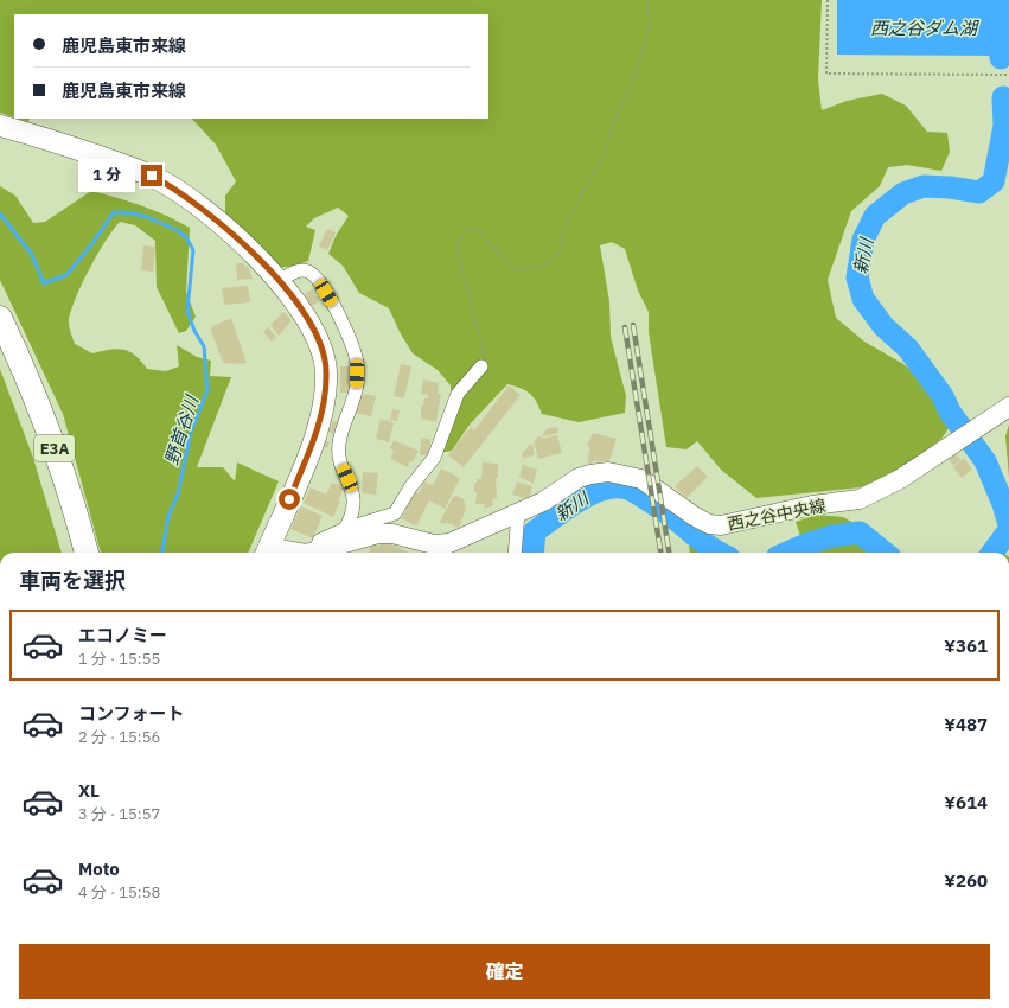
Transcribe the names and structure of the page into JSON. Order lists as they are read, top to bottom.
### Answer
{
  "streets": {
    "highway": ["E3A"],
    "street": ["西之谷中央線"]
  },
  "water": ["西之谷ダム湖", "新川", "野首谷川"],
  "page": {
    "banner": ["鹿児島東市来線", "鹿児島東市来線"],
    "bubble": "1 分",
    "heading": "車両を選択",
    "list": [
      {
        "name": "エコノミー",
        "note": "1 分 · 15:55",
        "value": "¥361"
      },
      {
        "name": "コンフォート",
        "note": "2 分 · 15:56",
        "value": "¥487"
      },
      {
        "name": "XL",
        "note": "3 分 · 15:57",
        "value": "¥614"
      },
      {
        "name": "Moto",
        "note": "4 分 · 15:58",
        "value": "¥260"
      }
    ],
    "buttons": "確定"
  }
}
